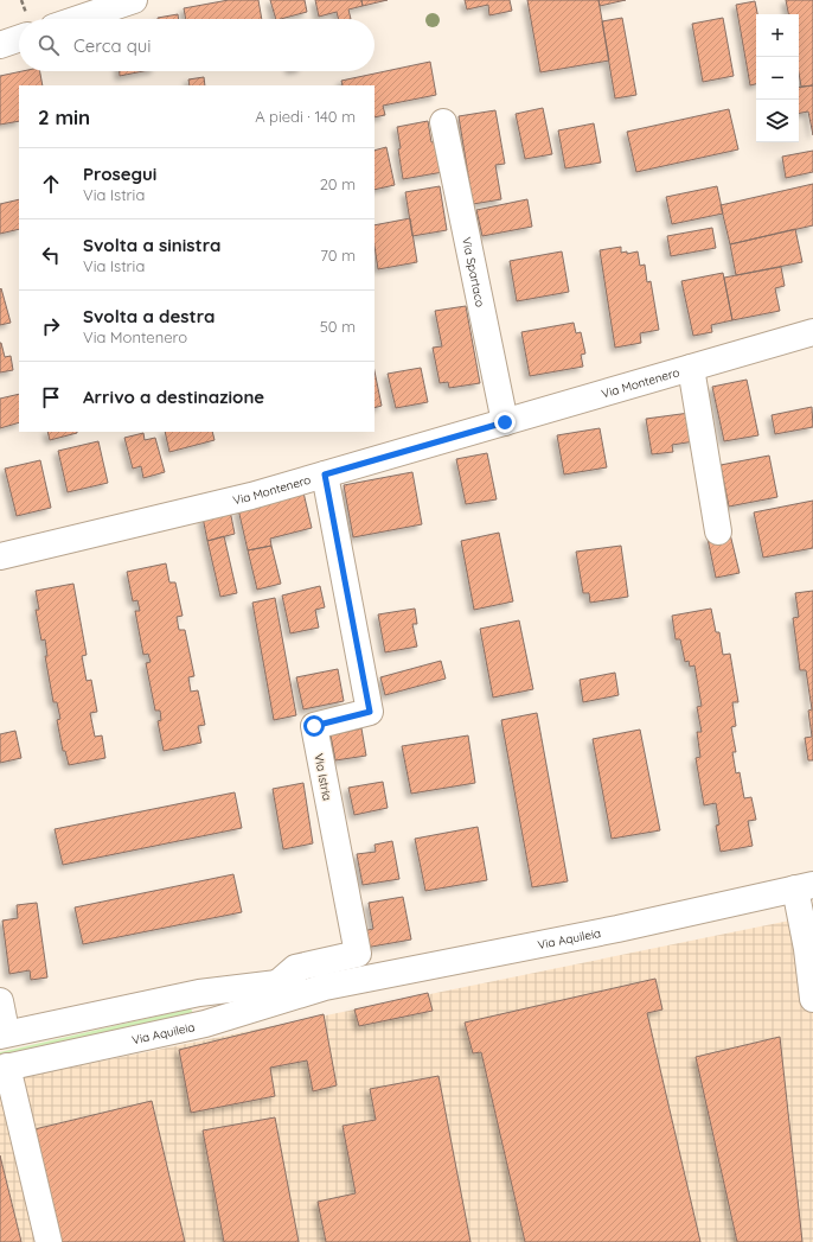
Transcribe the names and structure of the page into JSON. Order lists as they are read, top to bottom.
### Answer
{
  "streets": {
    "street": [
      "Via Spartaco",
      "Via Montenero",
      "Via Istria",
      "Via Aquileia"
    ]
  },
  "crossings": [
    ["Via Spartaco", "Via Montenero"],
    ["Via Montenero", "Via Istria"],
    ["Via Istria", "Via Aquileia"]
  ],
  "page": {
    "map_buttons": ["+", "−"],
    "search": "Cerca qui",
    "heading": ["2 min", "A piedi · 140 m"],
    "list": [
      ["Prosegui", "Via Istria", "20 m"],
      ["Svolta a sinistra", "Via Istria", "70 m"],
      ["Svolta a destra", "Via Montenero", "50 m"],
      "Arrivo a destinazione"
    ]
  }
}
